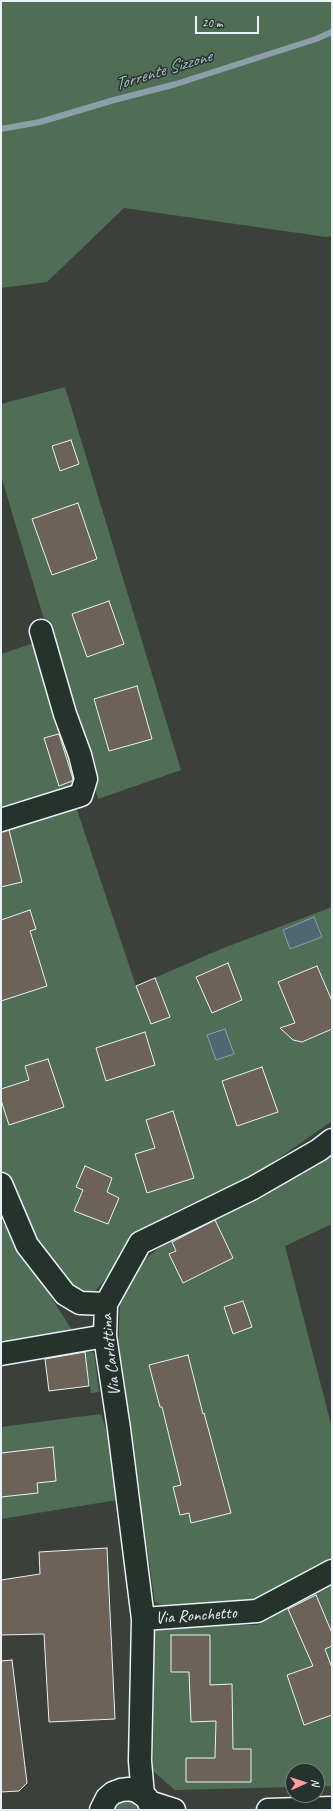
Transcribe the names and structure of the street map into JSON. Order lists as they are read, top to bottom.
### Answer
{
  "streets": {
    "street": ["Via Carlottina", "Via Ronchetto"]
  },
  "crossings": [
    ["Via Carlottina", "Via Ronchetto"]
  ],
  "water": ["Torrente Sizzone"],
  "scale_bar": "20 m",
  "north": "right"
}
